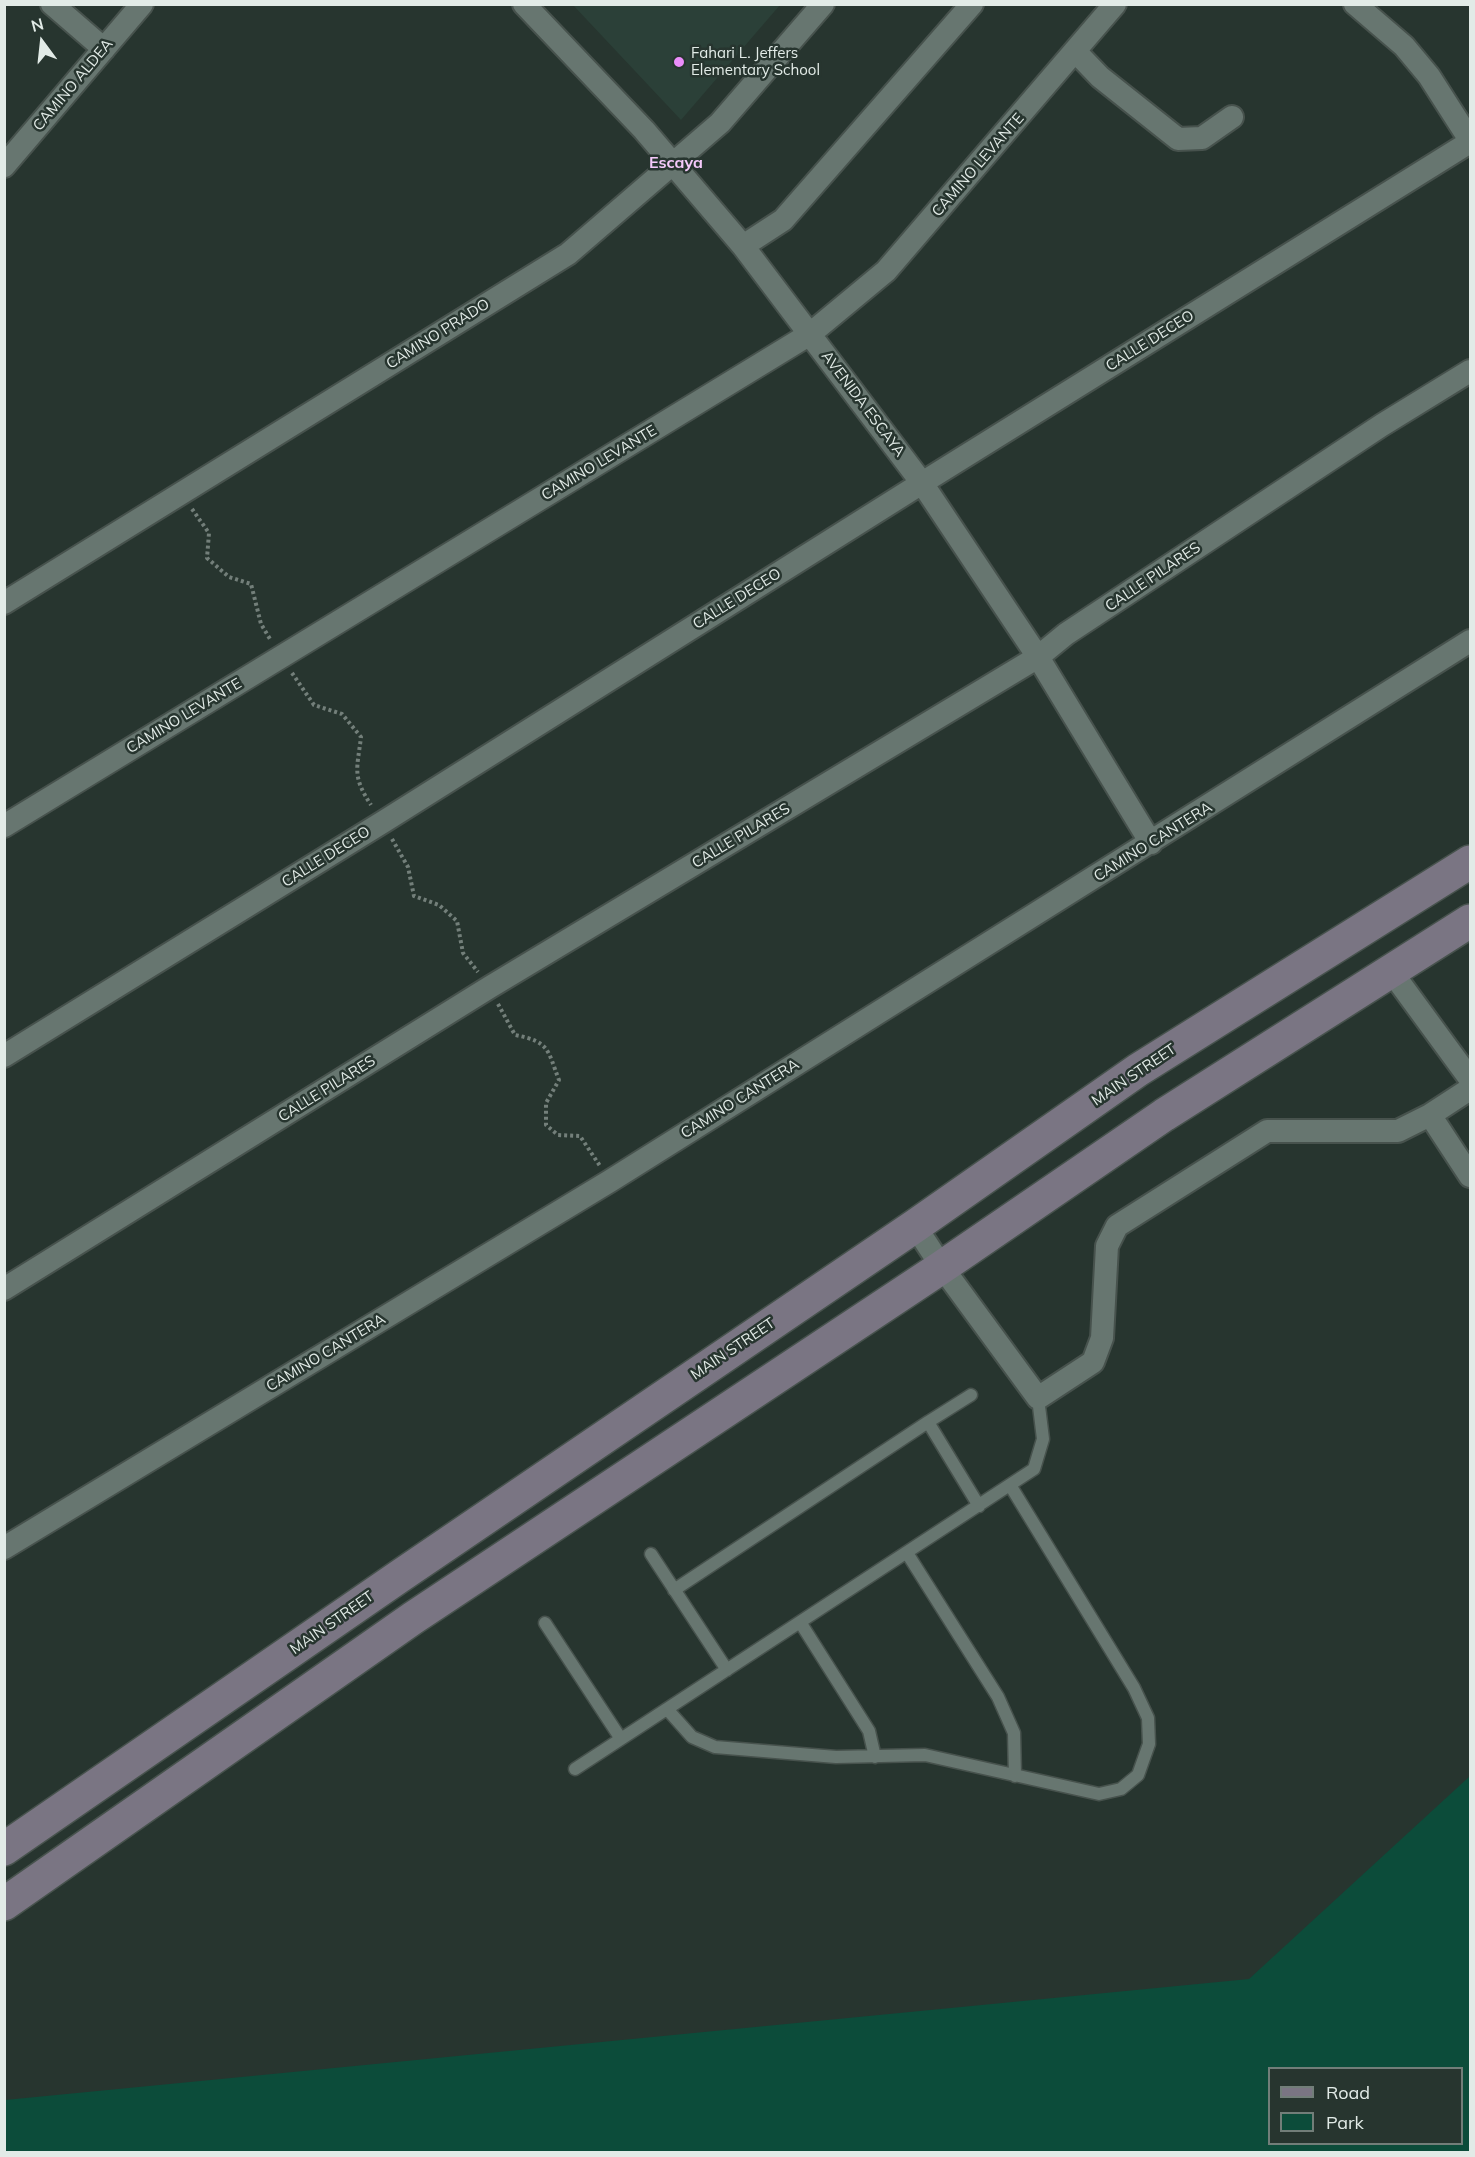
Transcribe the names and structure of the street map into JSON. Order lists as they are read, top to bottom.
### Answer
{
  "streets": {
    "main road": ["MAIN STREET"],
    "street": [
      "CAMINO ALDEA",
      "CAMINO LEVANTE",
      "CAMINO PRADO",
      "CALLE DECEO",
      "AVENIDA ESCAYA",
      "CALLE PILARES",
      "CAMINO CANTERA"
    ]
  },
  "crossings": [
    ["CAMINO LEVANTE", "AVENIDA ESCAYA"],
    ["CAMINO PRADO", "AVENIDA ESCAYA"],
    ["CALLE DECEO", "AVENIDA ESCAYA"],
    ["AVENIDA ESCAYA", "CALLE PILARES"],
    ["AVENIDA ESCAYA", "CAMINO CANTERA"]
  ],
  "districts": ["Escaya"],
  "places": ["Fahari L. Jeffers Elementary School"],
  "legend": ["Road", "Park"],
  "north": "top"
}
